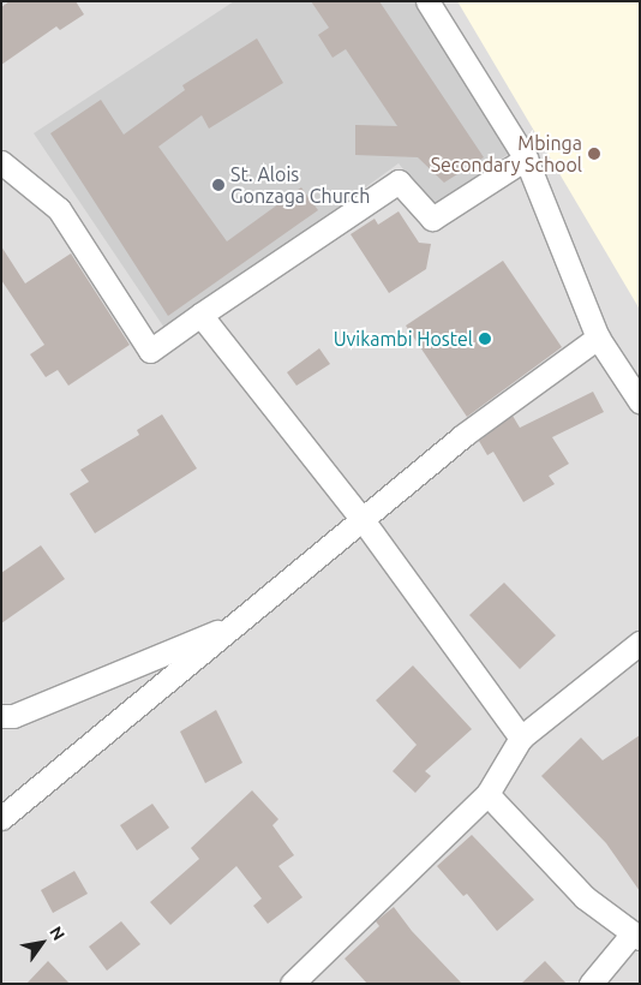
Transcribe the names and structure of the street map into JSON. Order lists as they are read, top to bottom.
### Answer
{
  "places": ["Mbinga Secondary School", "St. Alois Gonzaga Church", "Uvikambi Hostel"],
  "north": "top right"
}
